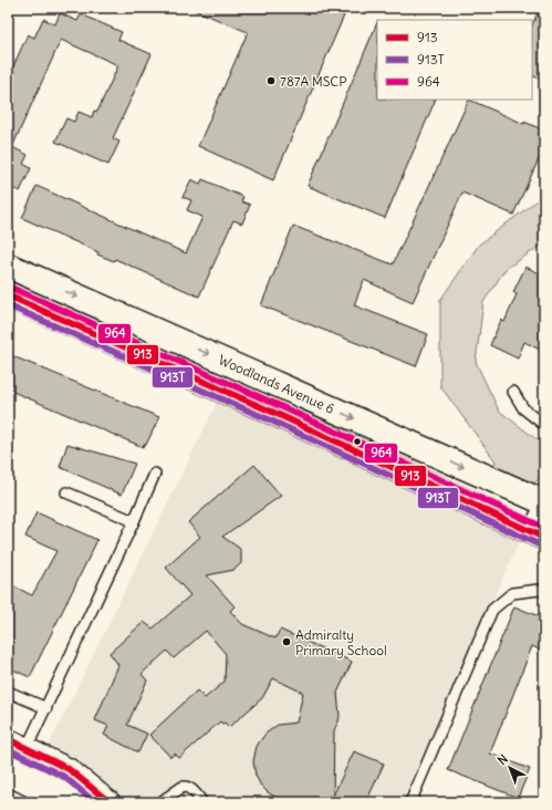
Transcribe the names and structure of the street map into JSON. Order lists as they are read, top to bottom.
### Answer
{
  "streets": {
    "street": ["Woodlands Avenue 6"]
  },
  "places": ["787A MSCP", "Admiralty Primary School"],
  "lines": ["transit line 964", "transit line 913", "transit line 913T"],
  "legend": ["913", "913T", "964"],
  "north": "top left"
}
